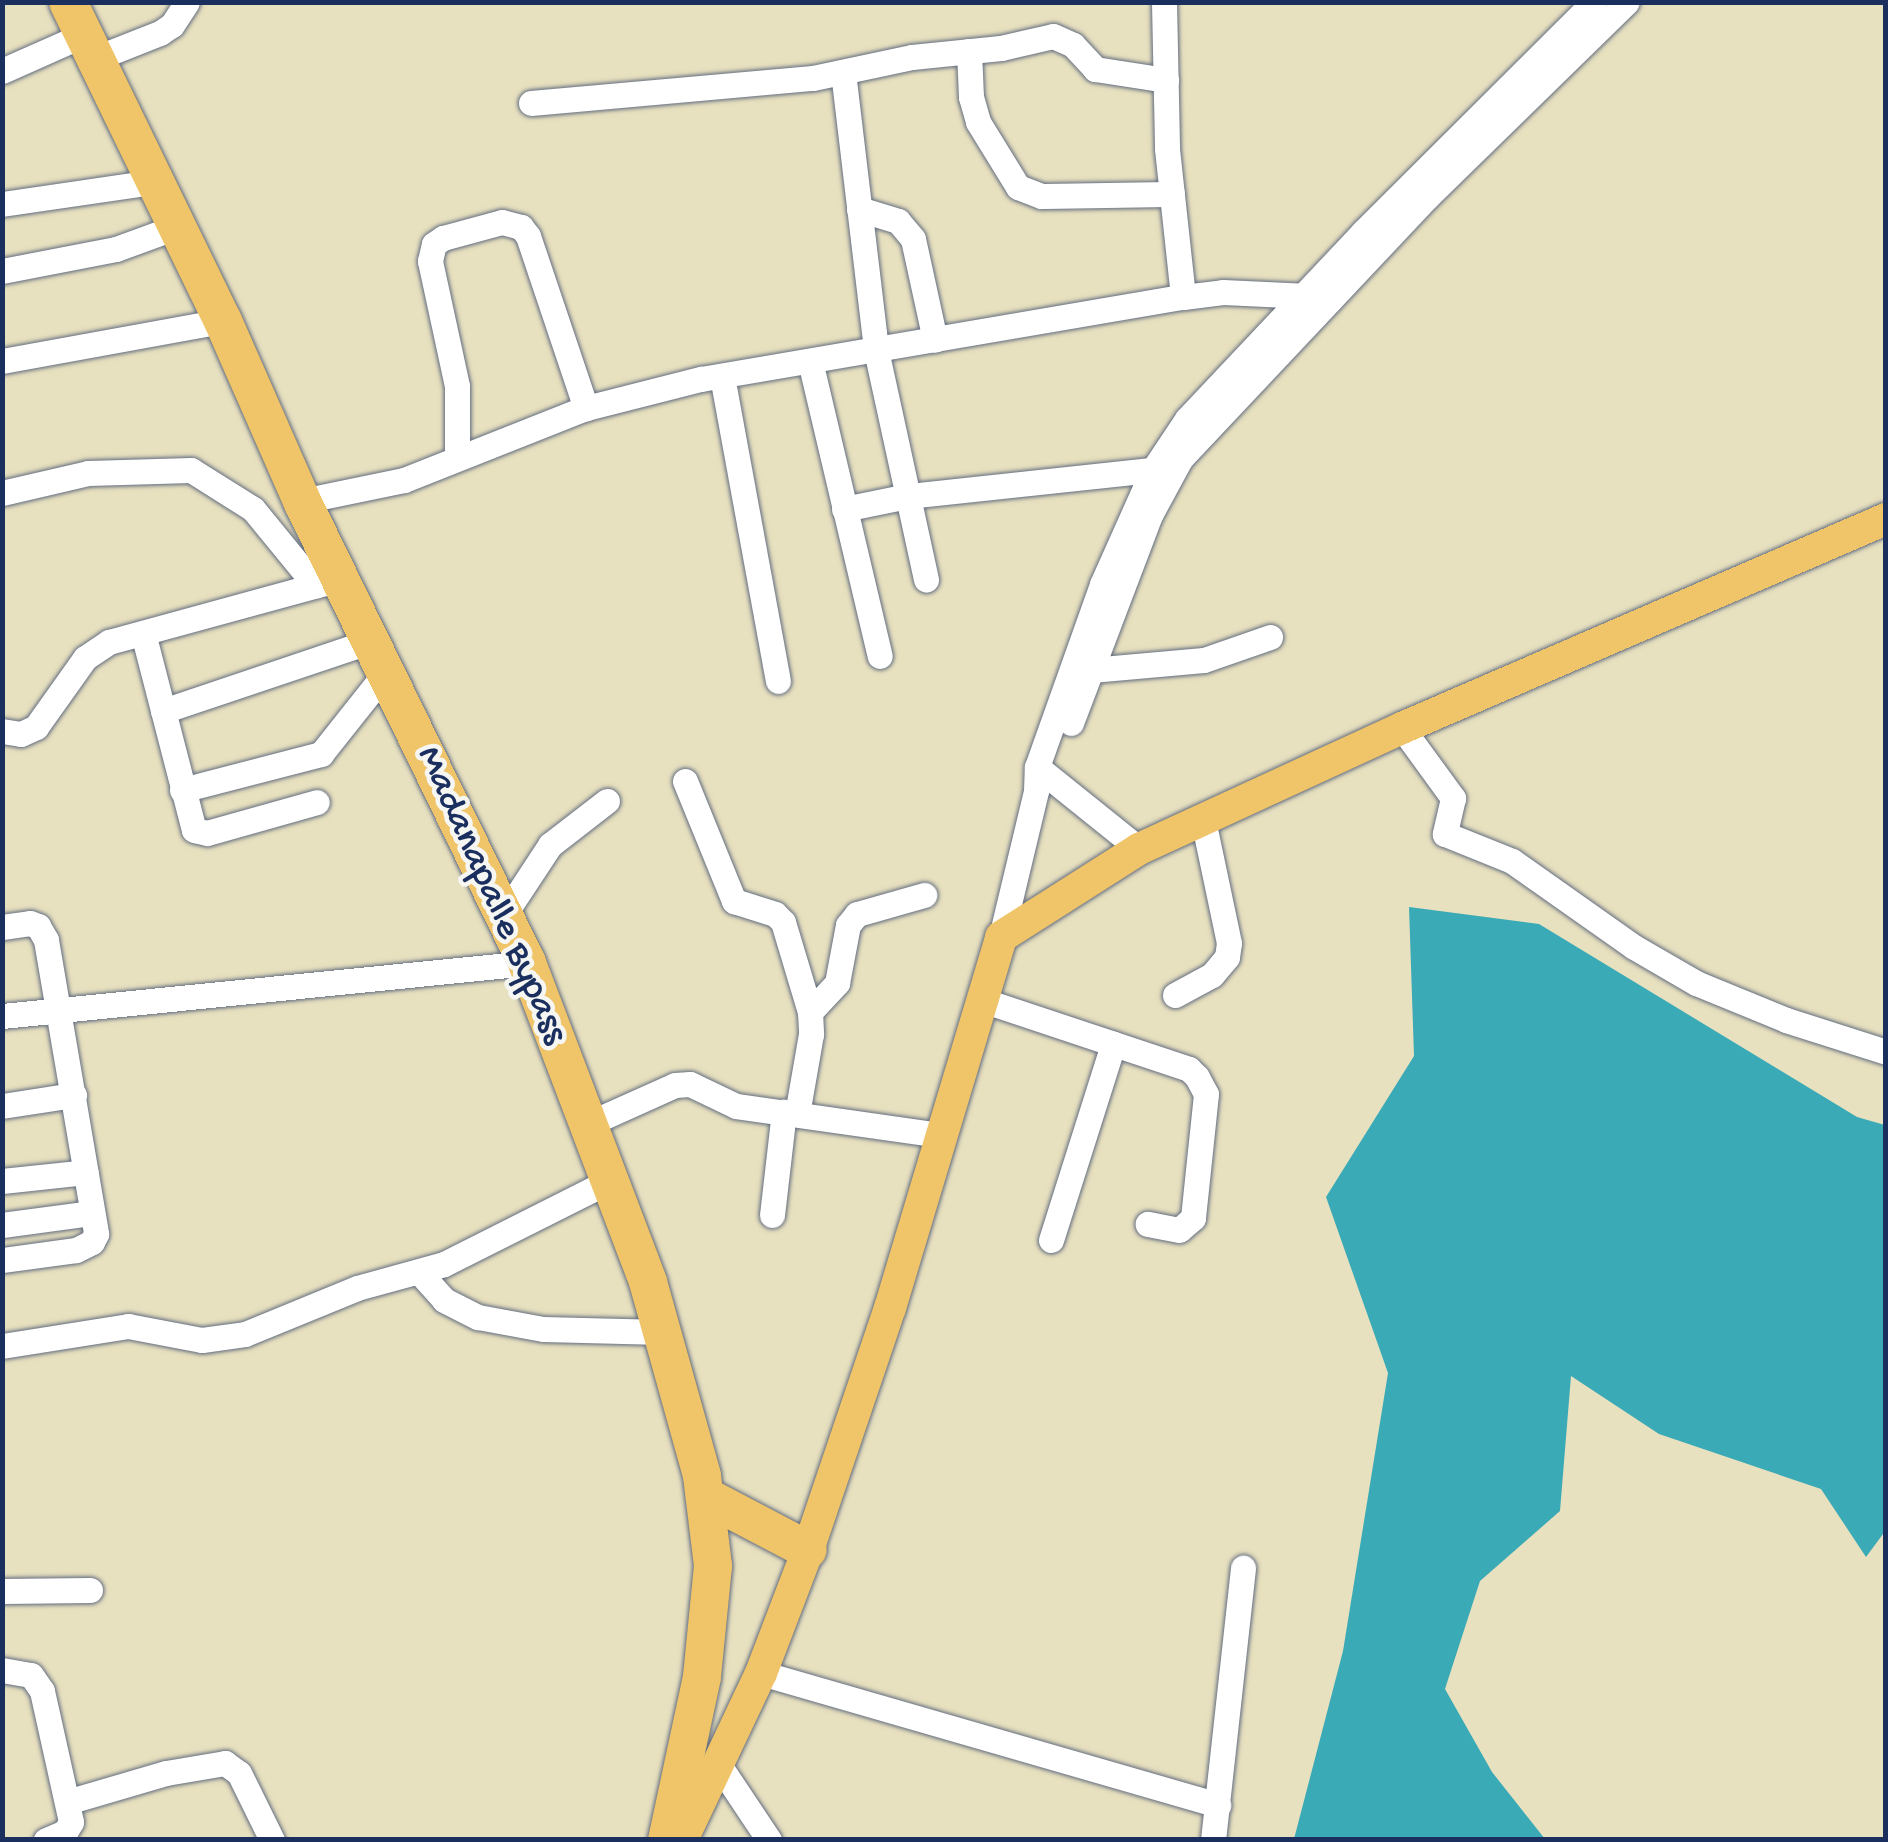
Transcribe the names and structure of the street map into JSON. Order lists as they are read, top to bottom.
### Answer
{
  "streets": {
    "highway": ["Madanapalle Bypass"]
  }
}
